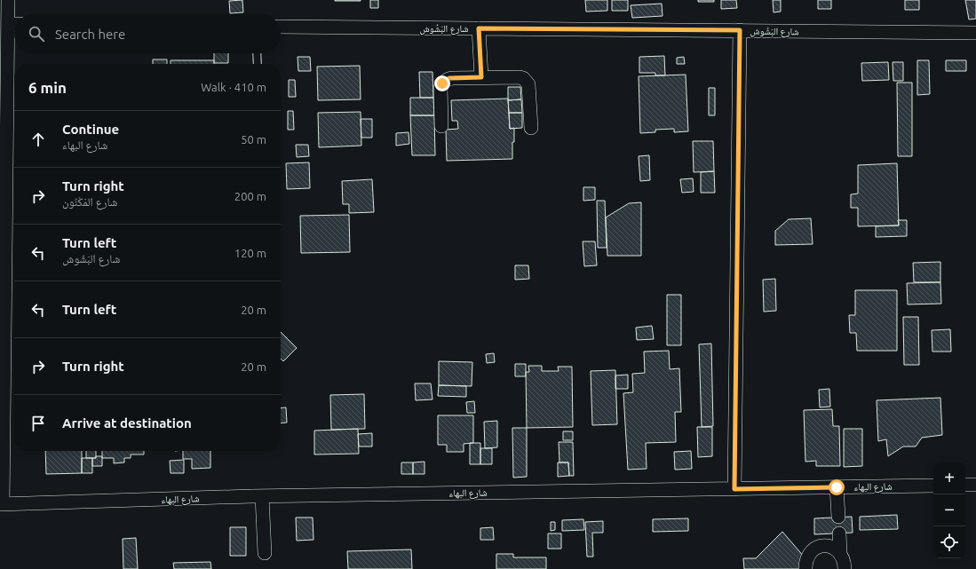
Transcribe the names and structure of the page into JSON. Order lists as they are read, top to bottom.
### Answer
{
  "streets": {
    "street": ["شارع البَشُوش", "شارع البهاء"]
  },
  "page": {
    "search": "Search here",
    "heading": ["6 min", "Walk · 410 m"],
    "list": [
      ["Continue", "شارع البهاء", "50 m"],
      ["Turn right", "شارع المَكْنُون", "200 m"],
      ["Turn left", "شارع البَشُوش", "120 m"],
      ["Turn left", "20 m"],
      ["Turn right", "20 m"],
      "Arrive at destination"
    ],
    "map_buttons": ["+", "−"]
  }
}
